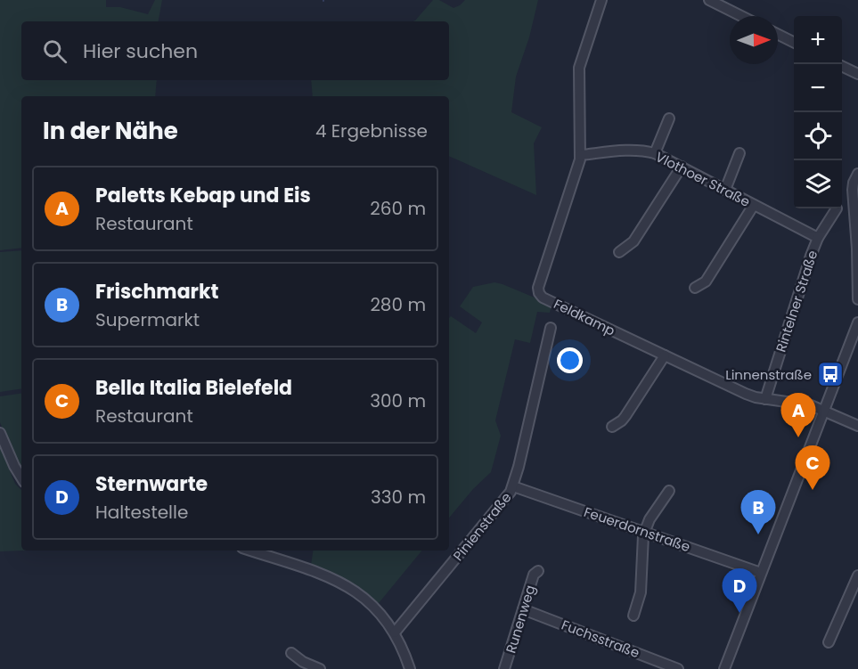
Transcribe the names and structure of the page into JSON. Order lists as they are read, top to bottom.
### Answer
{
  "streets": {
    "street": [
      "Vlothoer Straße",
      "Rintelner Straße",
      "Feldkamp",
      "Pinienstraße",
      "Feuerdornstraße",
      "Runenweg",
      "Fuchsstraße"
    ]
  },
  "crossings": [
    ["Vlothoer Straße", "Rintelner Straße"],
    ["Vlothoer Straße", "Feldkamp"],
    ["Rintelner Straße", "Feldkamp"],
    ["Pinienstraße", "Feuerdornstraße"],
    ["Runenweg", "Fuchsstraße"]
  ],
  "places": {
    "bus stop": ["Linnenstraße"]
  },
  "north": "right",
  "page": {
    "map_buttons": ["+", "−"],
    "search": "Hier suchen",
    "heading": ["In der Nähe", "4 Ergebnisse"],
    "list": [
      {
        "mark": "A",
        "name": "Paletts Kebap und Eis",
        "note": "Restaurant",
        "value": "260 m"
      },
      {
        "mark": "B",
        "name": "Frischmarkt",
        "note": "Supermarkt",
        "value": "280 m"
      },
      {
        "mark": "C",
        "name": "Bella Italia Bielefeld",
        "note": "Restaurant",
        "value": "300 m"
      },
      {
        "mark": "D",
        "name": "Sternwarte",
        "note": "Haltestelle",
        "value": "330 m"
      }
    ],
    "pins": [
      "A",
      "C",
      "B",
      "D"
    ]
  }
}
